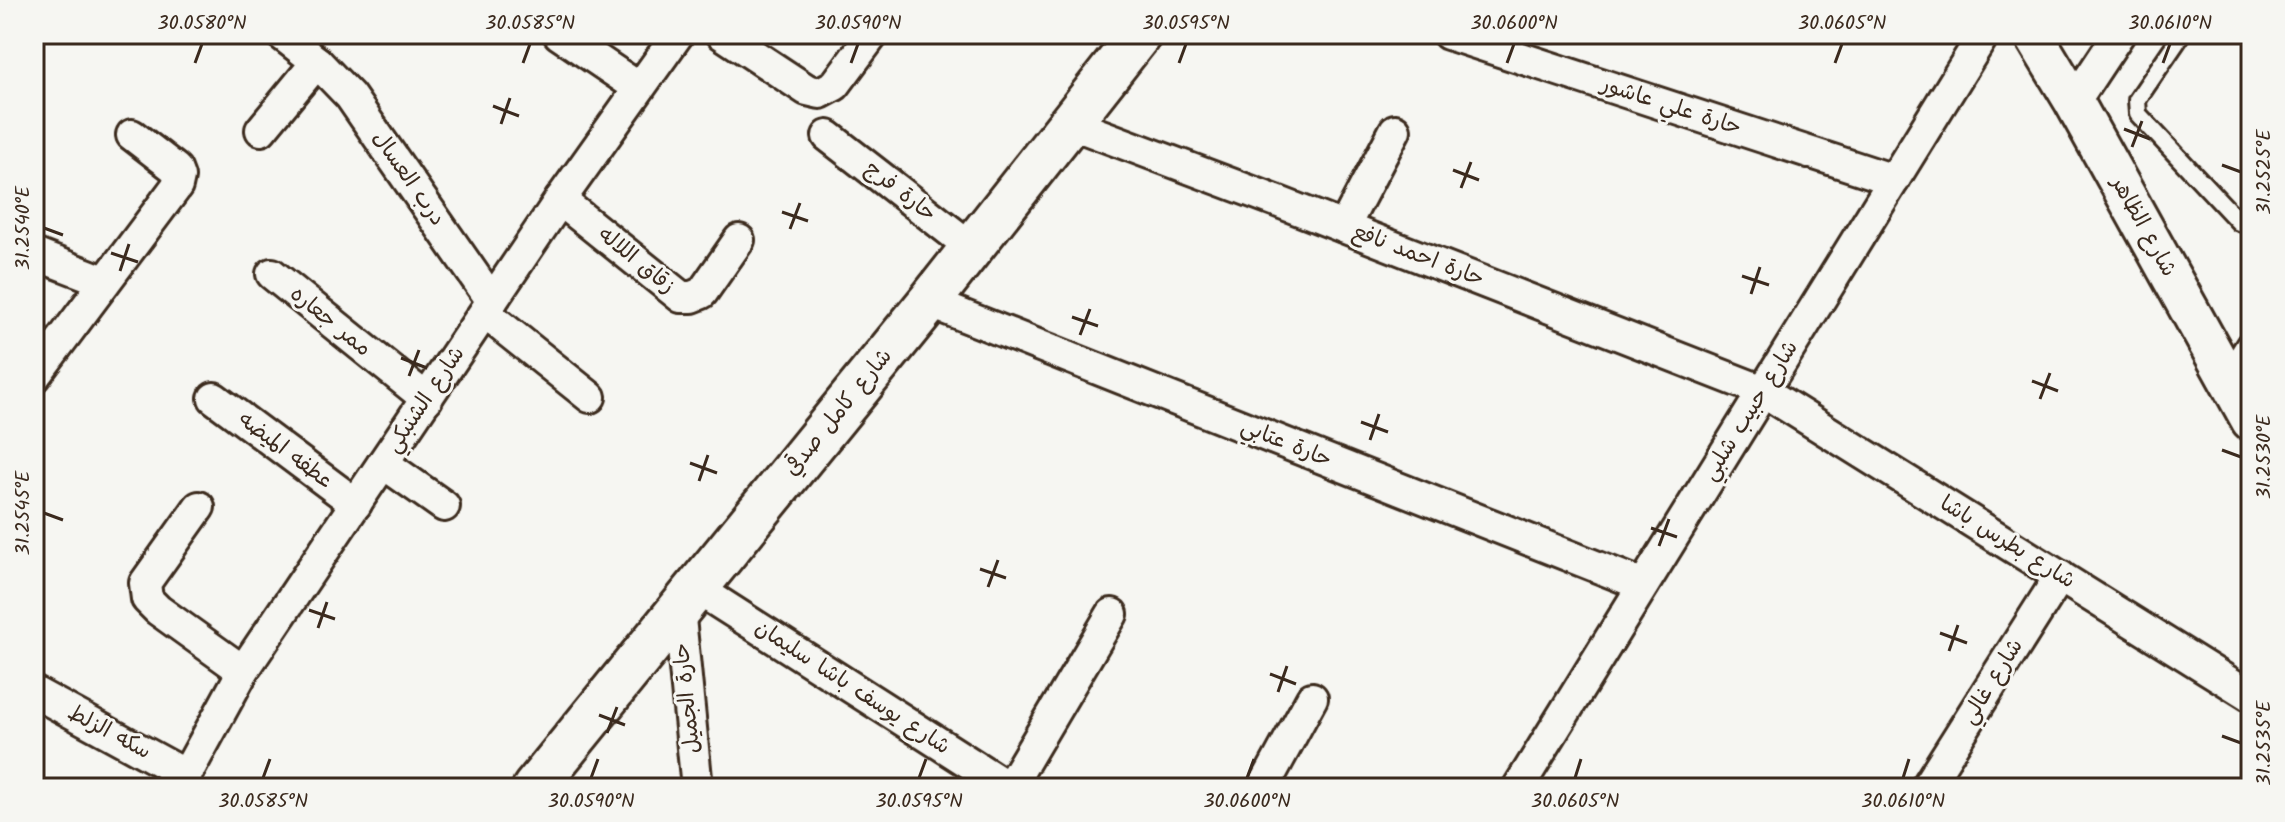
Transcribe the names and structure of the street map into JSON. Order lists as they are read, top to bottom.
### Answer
{
  "streets": {
    "main road": ["شارع كامل صدقي"],
    "street": [
      "حارة علي عاشور",
      "درب العسال",
      "حارة فرج",
      "شارع الظاهر",
      "حارة احمد نافع",
      "زقاق اللاله",
      "ممر جعاره",
      "شارع الشنبكي",
      "شارع حبيب شلبي",
      "حارة عتابي",
      "عطفه الميضه",
      "شارع بطرس باشا",
      "شارع غالي",
      "شارع يوسف باشا سليمان",
      "حارة الجميل",
      "سكه الزلط"
    ]
  },
  "crossings": [
    ["حارة علي عاشور", "شارع حبيب شلبي"],
    ["درب العسال", "شارع الشنبكي"],
    ["حارة فرج", "شارع كامل صدقي"],
    ["حارة احمد نافع", "شارع حبيب شلبي"],
    ["حارة احمد نافع", "شارع كامل صدقي"],
    ["حارة احمد نافع", "شارع بطرس باشا"],
    ["زقاق اللاله", "شارع الشنبكي"],
    ["ممر جعاره", "شارع الشنبكي"],
    ["شارع الشنبكي", "عطفه الميضه"],
    ["شارع الشنبكي", "سكه الزلط"],
    ["شارع حبيب شلبي", "حارة عتابي"],
    ["شارع حبيب شلبي", "شارع بطرس باشا"],
    ["شارع كامل صدقي", "حارة عتابي"],
    ["شارع كامل صدقي", "شارع يوسف باشا سليمان"],
    ["شارع كامل صدقي", "حارة الجميل"],
    ["شارع بطرس باشا", "شارع غالي"],
    ["شارع يوسف باشا سليمان", "حارة الجميل"]
  ],
  "coordinates": [
    "30.0580°N",
    "30.0585°N",
    "30.0590°N",
    "30.0595°N",
    "30.0600°N",
    "30.0605°N",
    "30.0610°N",
    "31.2525°E",
    "31.2540°E",
    "31.2530°E",
    "31.2545°E",
    "31.2535°E"
  ]
}
